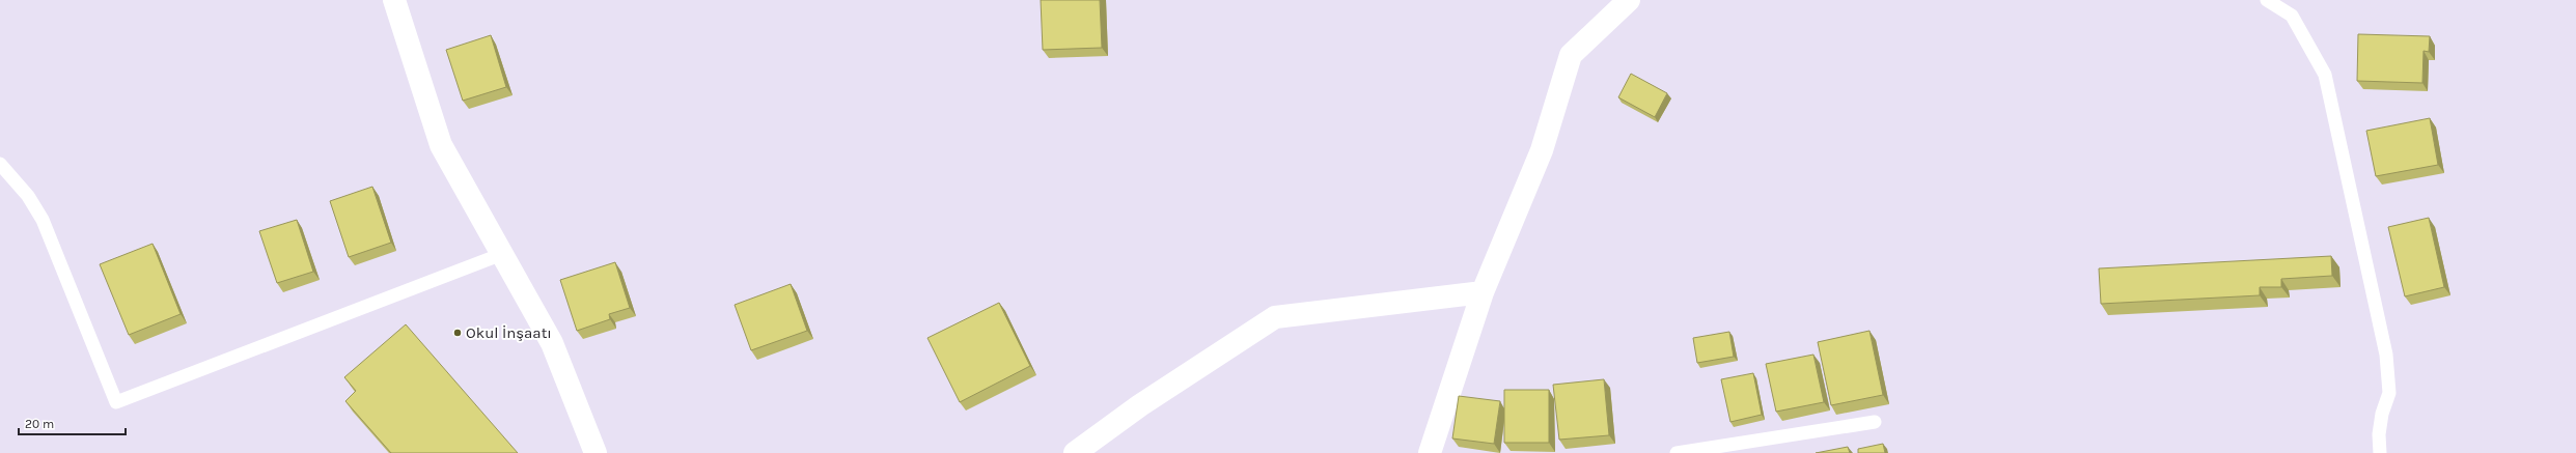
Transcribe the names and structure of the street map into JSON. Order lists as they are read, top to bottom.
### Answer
{
  "places": ["Okul İnşaatı"],
  "scale_bar": "20 m"
}
